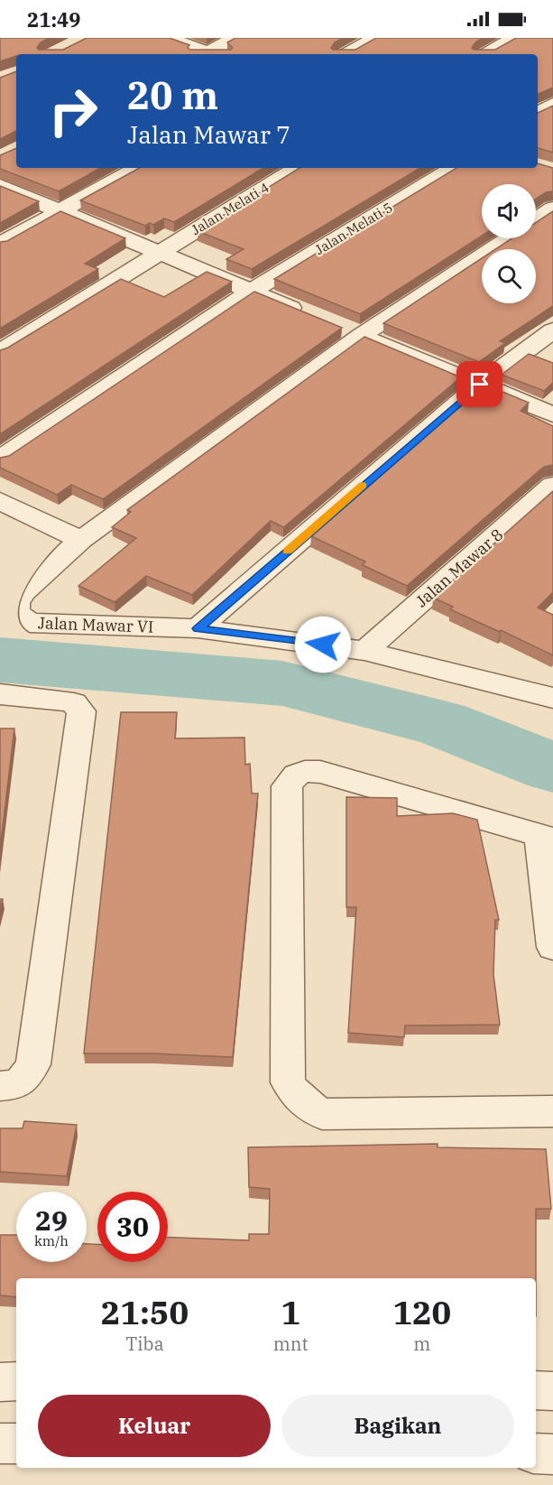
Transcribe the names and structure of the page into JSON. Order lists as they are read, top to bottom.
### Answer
{
  "streets": {
    "street": [
      "Jalan Melati 4",
      "Jalan Melati 5",
      "Jalan Mawar 8",
      "Jalan Mawar VI"
    ]
  },
  "crossings": [
    ["Jalan Mawar 8", "Jalan Mawar VI"]
  ],
  "page": {
    "status": "21:49",
    "turn": ["20 m", "Jalan Mawar 7"],
    "speed": "29 km/h",
    "limit": "30",
    "eta": [
      "21:50",
      "Tiba",
      "1",
      "mnt",
      "120",
      "m"
    ],
    "buttons": ["Keluar", "Bagikan"]
  }
}
